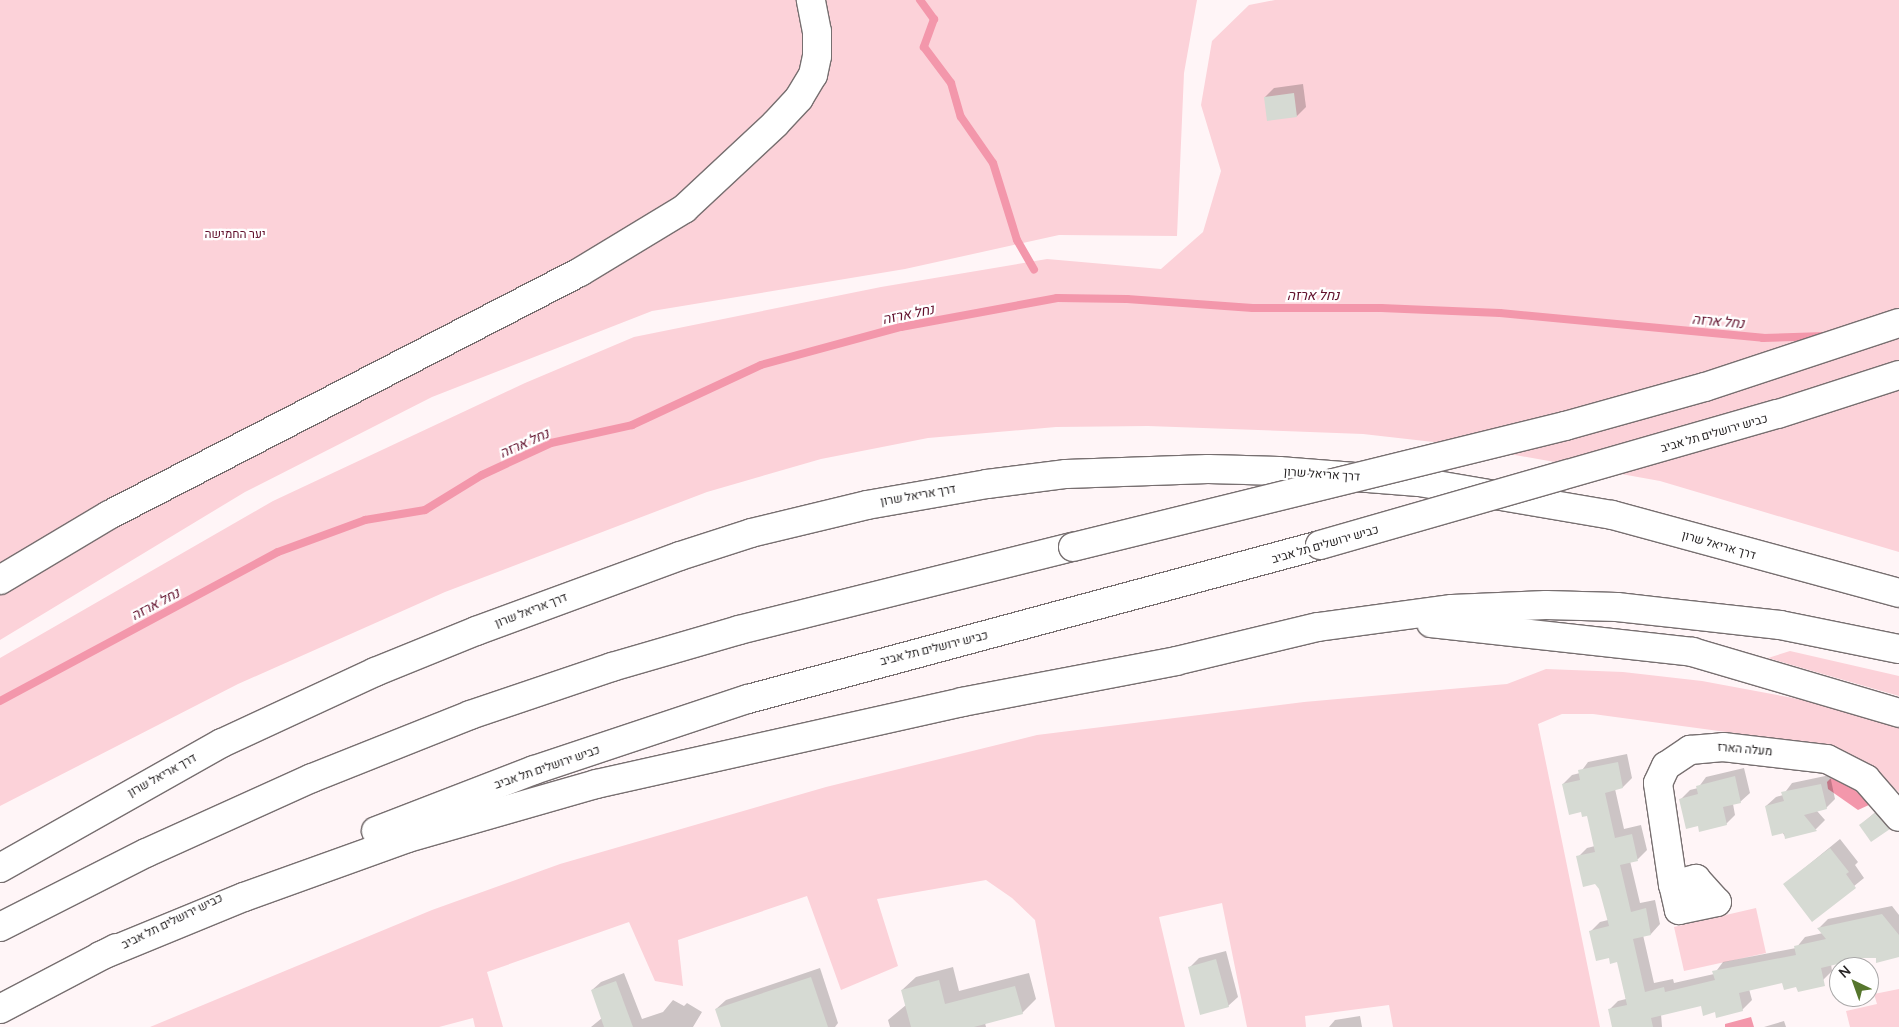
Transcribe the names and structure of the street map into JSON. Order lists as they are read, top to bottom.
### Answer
{
  "streets": {
    "main road": ["כביש ירושלים תל אביב", "דרך אריאל שרון", "מעלה הארז"]
  },
  "water": ["נחל ארזה"],
  "parks": ["יער החמישה"],
  "north": "top left"
}
